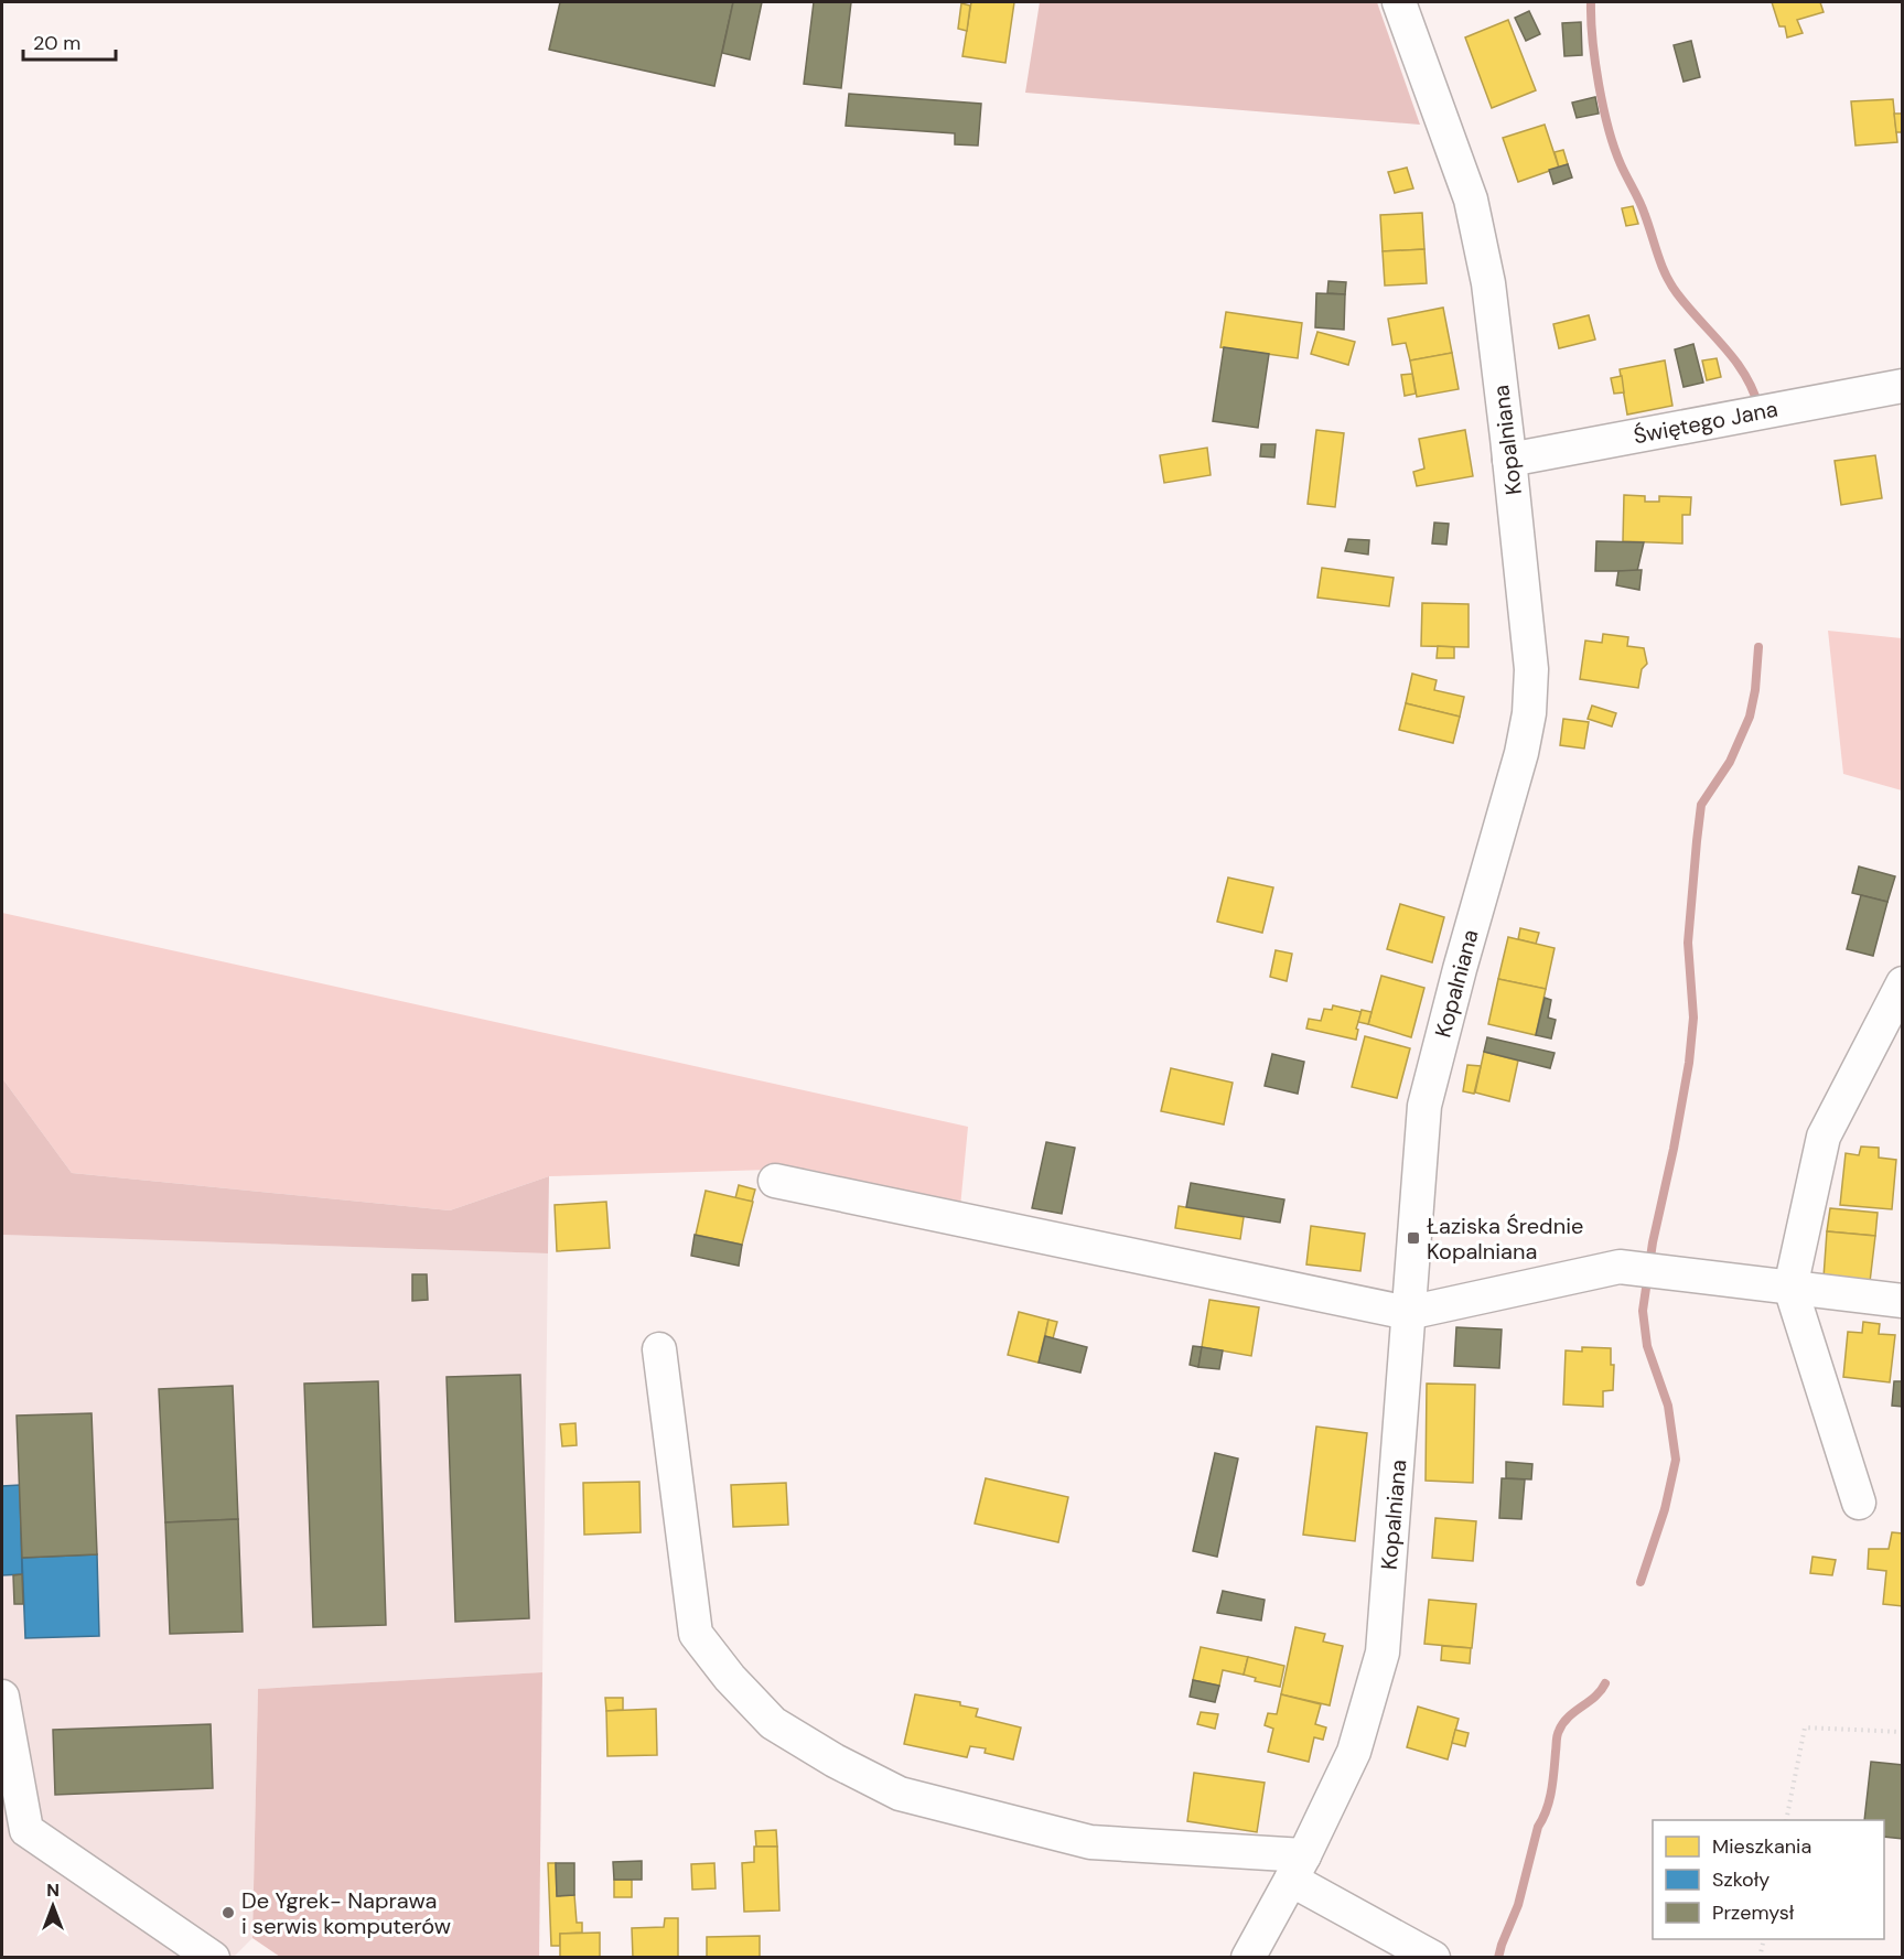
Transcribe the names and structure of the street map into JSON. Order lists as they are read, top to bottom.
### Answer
{
  "streets": {
    "street": ["Świętego Jana", "Kopalniana"]
  },
  "crossings": [
    ["Świętego Jana", "Kopalniana"]
  ],
  "places": {
    "transit": ["Łaziska Średnie Kopalniana"],
    "other": ["De Ygrek- Naprawa i serwis komputerów"]
  },
  "legend": ["Mieszkania", "Szkoły", "Przemysł"],
  "scale_bar": "20 m",
  "north": "top"
}
